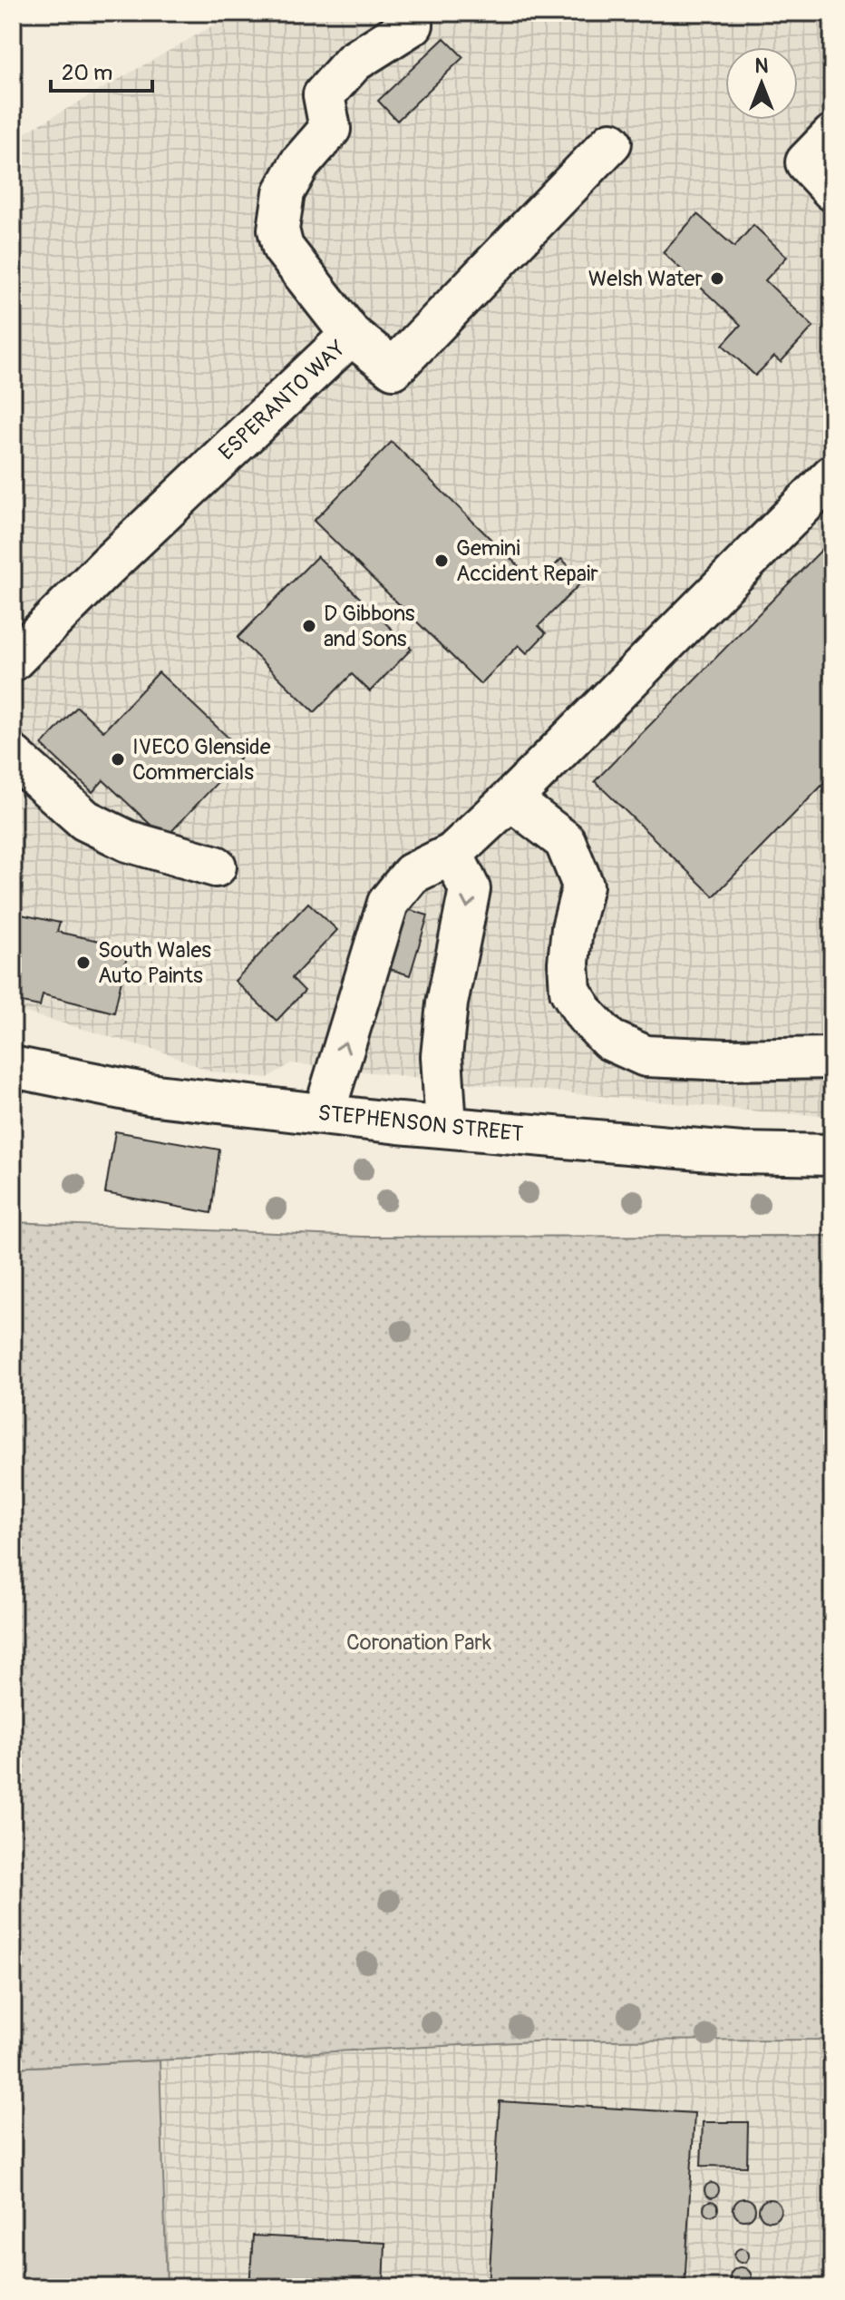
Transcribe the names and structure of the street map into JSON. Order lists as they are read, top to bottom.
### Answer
{
  "streets": {
    "street": ["ESPERANTO WAY", "STEPHENSON STREET"]
  },
  "parks": ["Coronation Park"],
  "places": [
    "Welsh Water",
    "Gemini Accident Repair",
    "D Gibbons and Sons",
    "IVECO Glenside Commercials",
    "South Wales Auto Paints"
  ],
  "scale_bar": "20 m",
  "north": "top"
}
